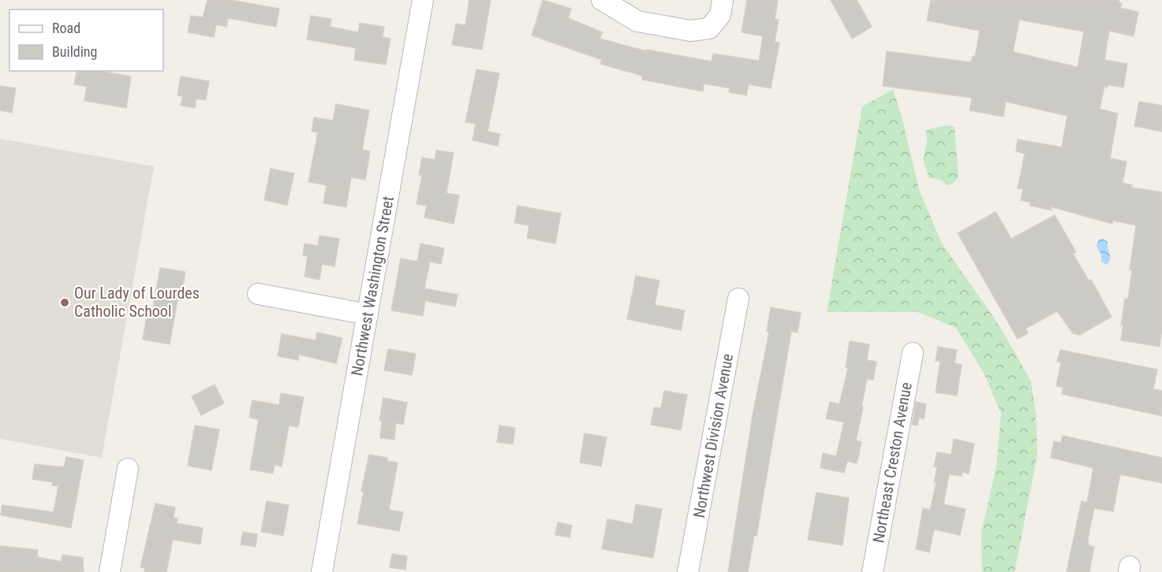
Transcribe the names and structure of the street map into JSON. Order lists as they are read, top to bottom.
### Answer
{
  "streets": {
    "street": ["Northwest Washington Street", "Northwest Division Avenue", "Northeast Creston Avenue"]
  },
  "places": ["Our Lady of Lourdes Catholic School"],
  "legend": ["Road", "Building"]
}
